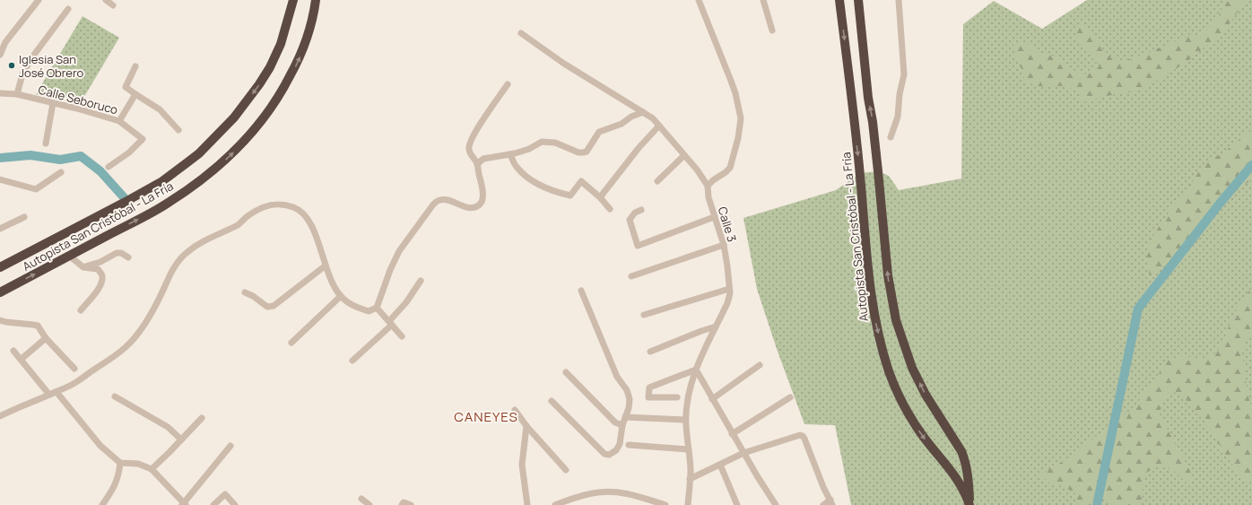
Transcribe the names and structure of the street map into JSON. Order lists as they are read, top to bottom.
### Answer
{
  "streets": {
    "highway": ["Autopista San Cristóbal - La Fría"],
    "street": ["Calle Seboruco", "Calle 3"]
  },
  "districts": ["CANEYES"],
  "places": ["Iglesia San José Obrero"]
}
